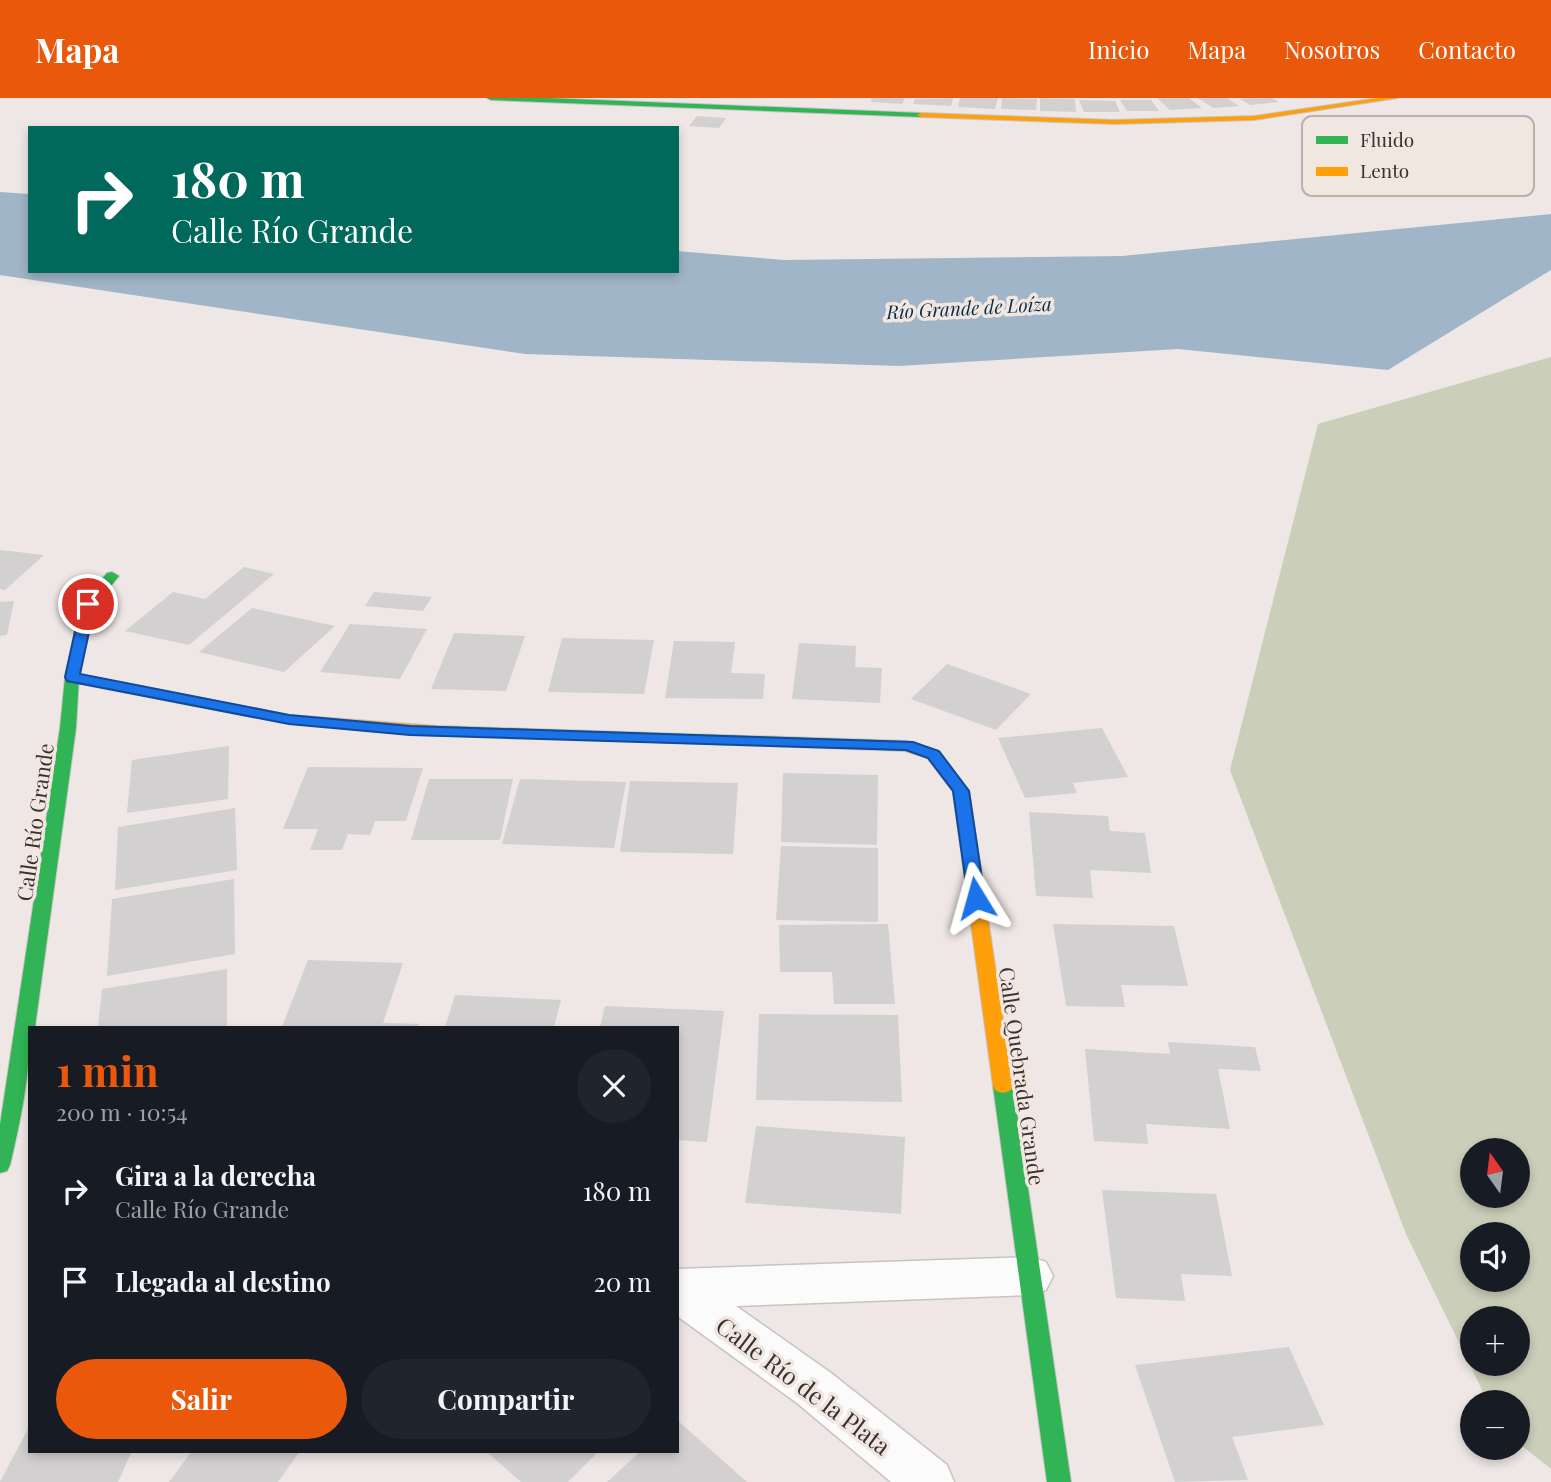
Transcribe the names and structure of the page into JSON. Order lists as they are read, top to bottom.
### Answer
{
  "streets": {
    "street": ["Calle Río Grande", "Calle Quebrada Grande", "Calle Río de la Plata"]
  },
  "crossings": [
    ["Calle Río Grande", "Calle Quebrada Grande"]
  ],
  "water": ["Río Grande de Loíza"],
  "legend": ["Fluido", "Lento"],
  "north": "top",
  "page": {
    "header": "Mapa",
    "nav": [
      "Inicio",
      "Mapa",
      "Nosotros",
      "Contacto"
    ],
    "turn": ["180 m", "Calle Río Grande"],
    "heading": ["1 min", "200 m · 10:54"],
    "map_buttons": ["+", "−"],
    "list": [
      {
        "name": "Gira a la derecha",
        "note": "Calle Río Grande",
        "value": "180 m"
      },
      {
        "name": "Llegada al destino",
        "value": "20 m"
      }
    ],
    "buttons": ["Salir", "Compartir"]
  }
}
